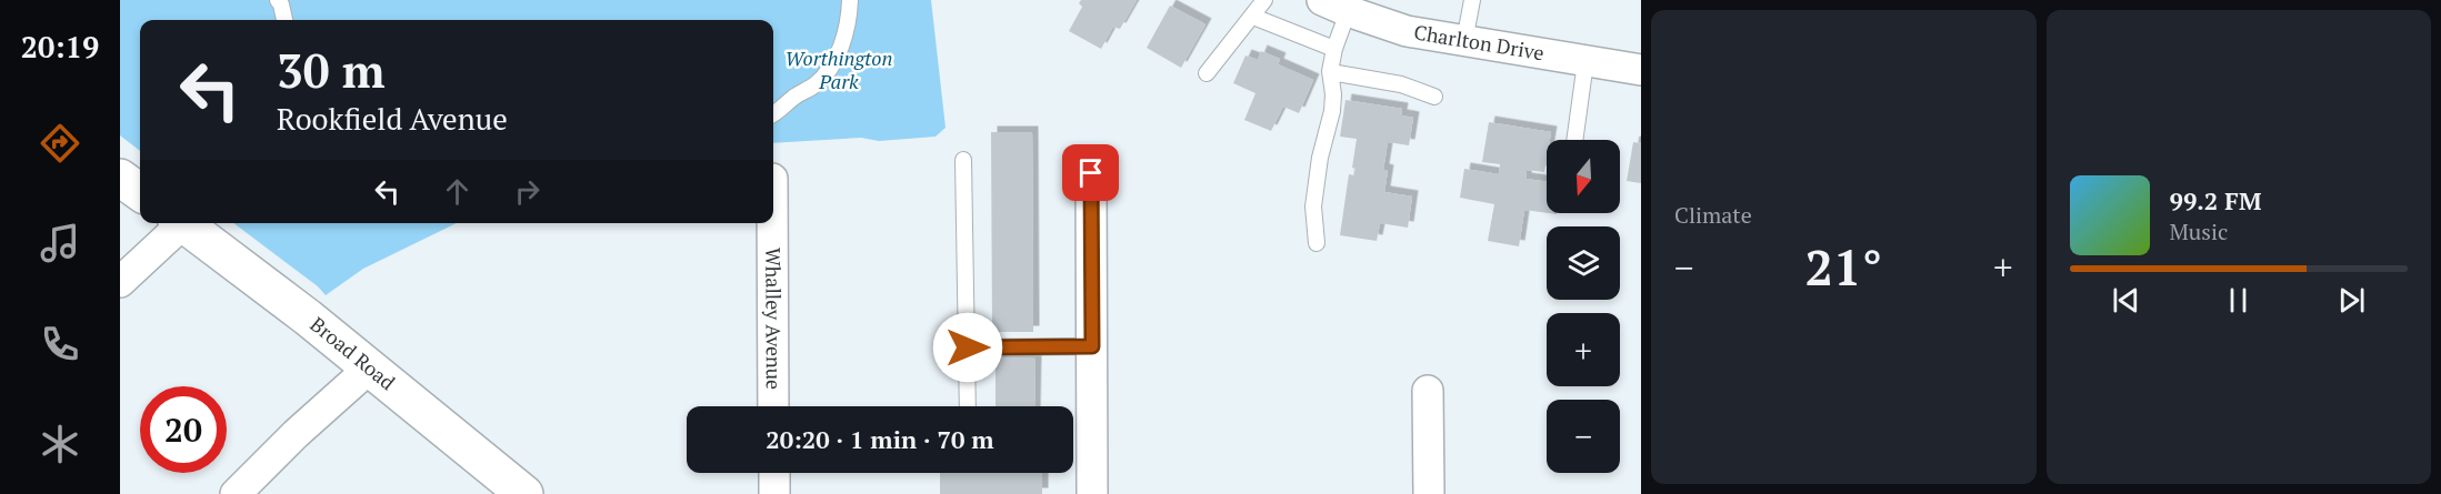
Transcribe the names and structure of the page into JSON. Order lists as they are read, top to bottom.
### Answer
{
  "streets": {
    "street": ["Charlton Drive", "Whalley Avenue", "Broad Road"]
  },
  "parks": ["Worthington Park"],
  "north": "bottom",
  "page": {
    "tabs": "20:19",
    "tile": "Climate",
    "turn": ["30 m", "Rookfield Avenue"],
    "map_buttons": ["+", "−"],
    "song": ["99.2 FM", "Music"],
    "heat": ["−", "21°", "+"],
    "limit": "20",
    "trip": "20:20 · 1 min · 70 m"
  }
}
